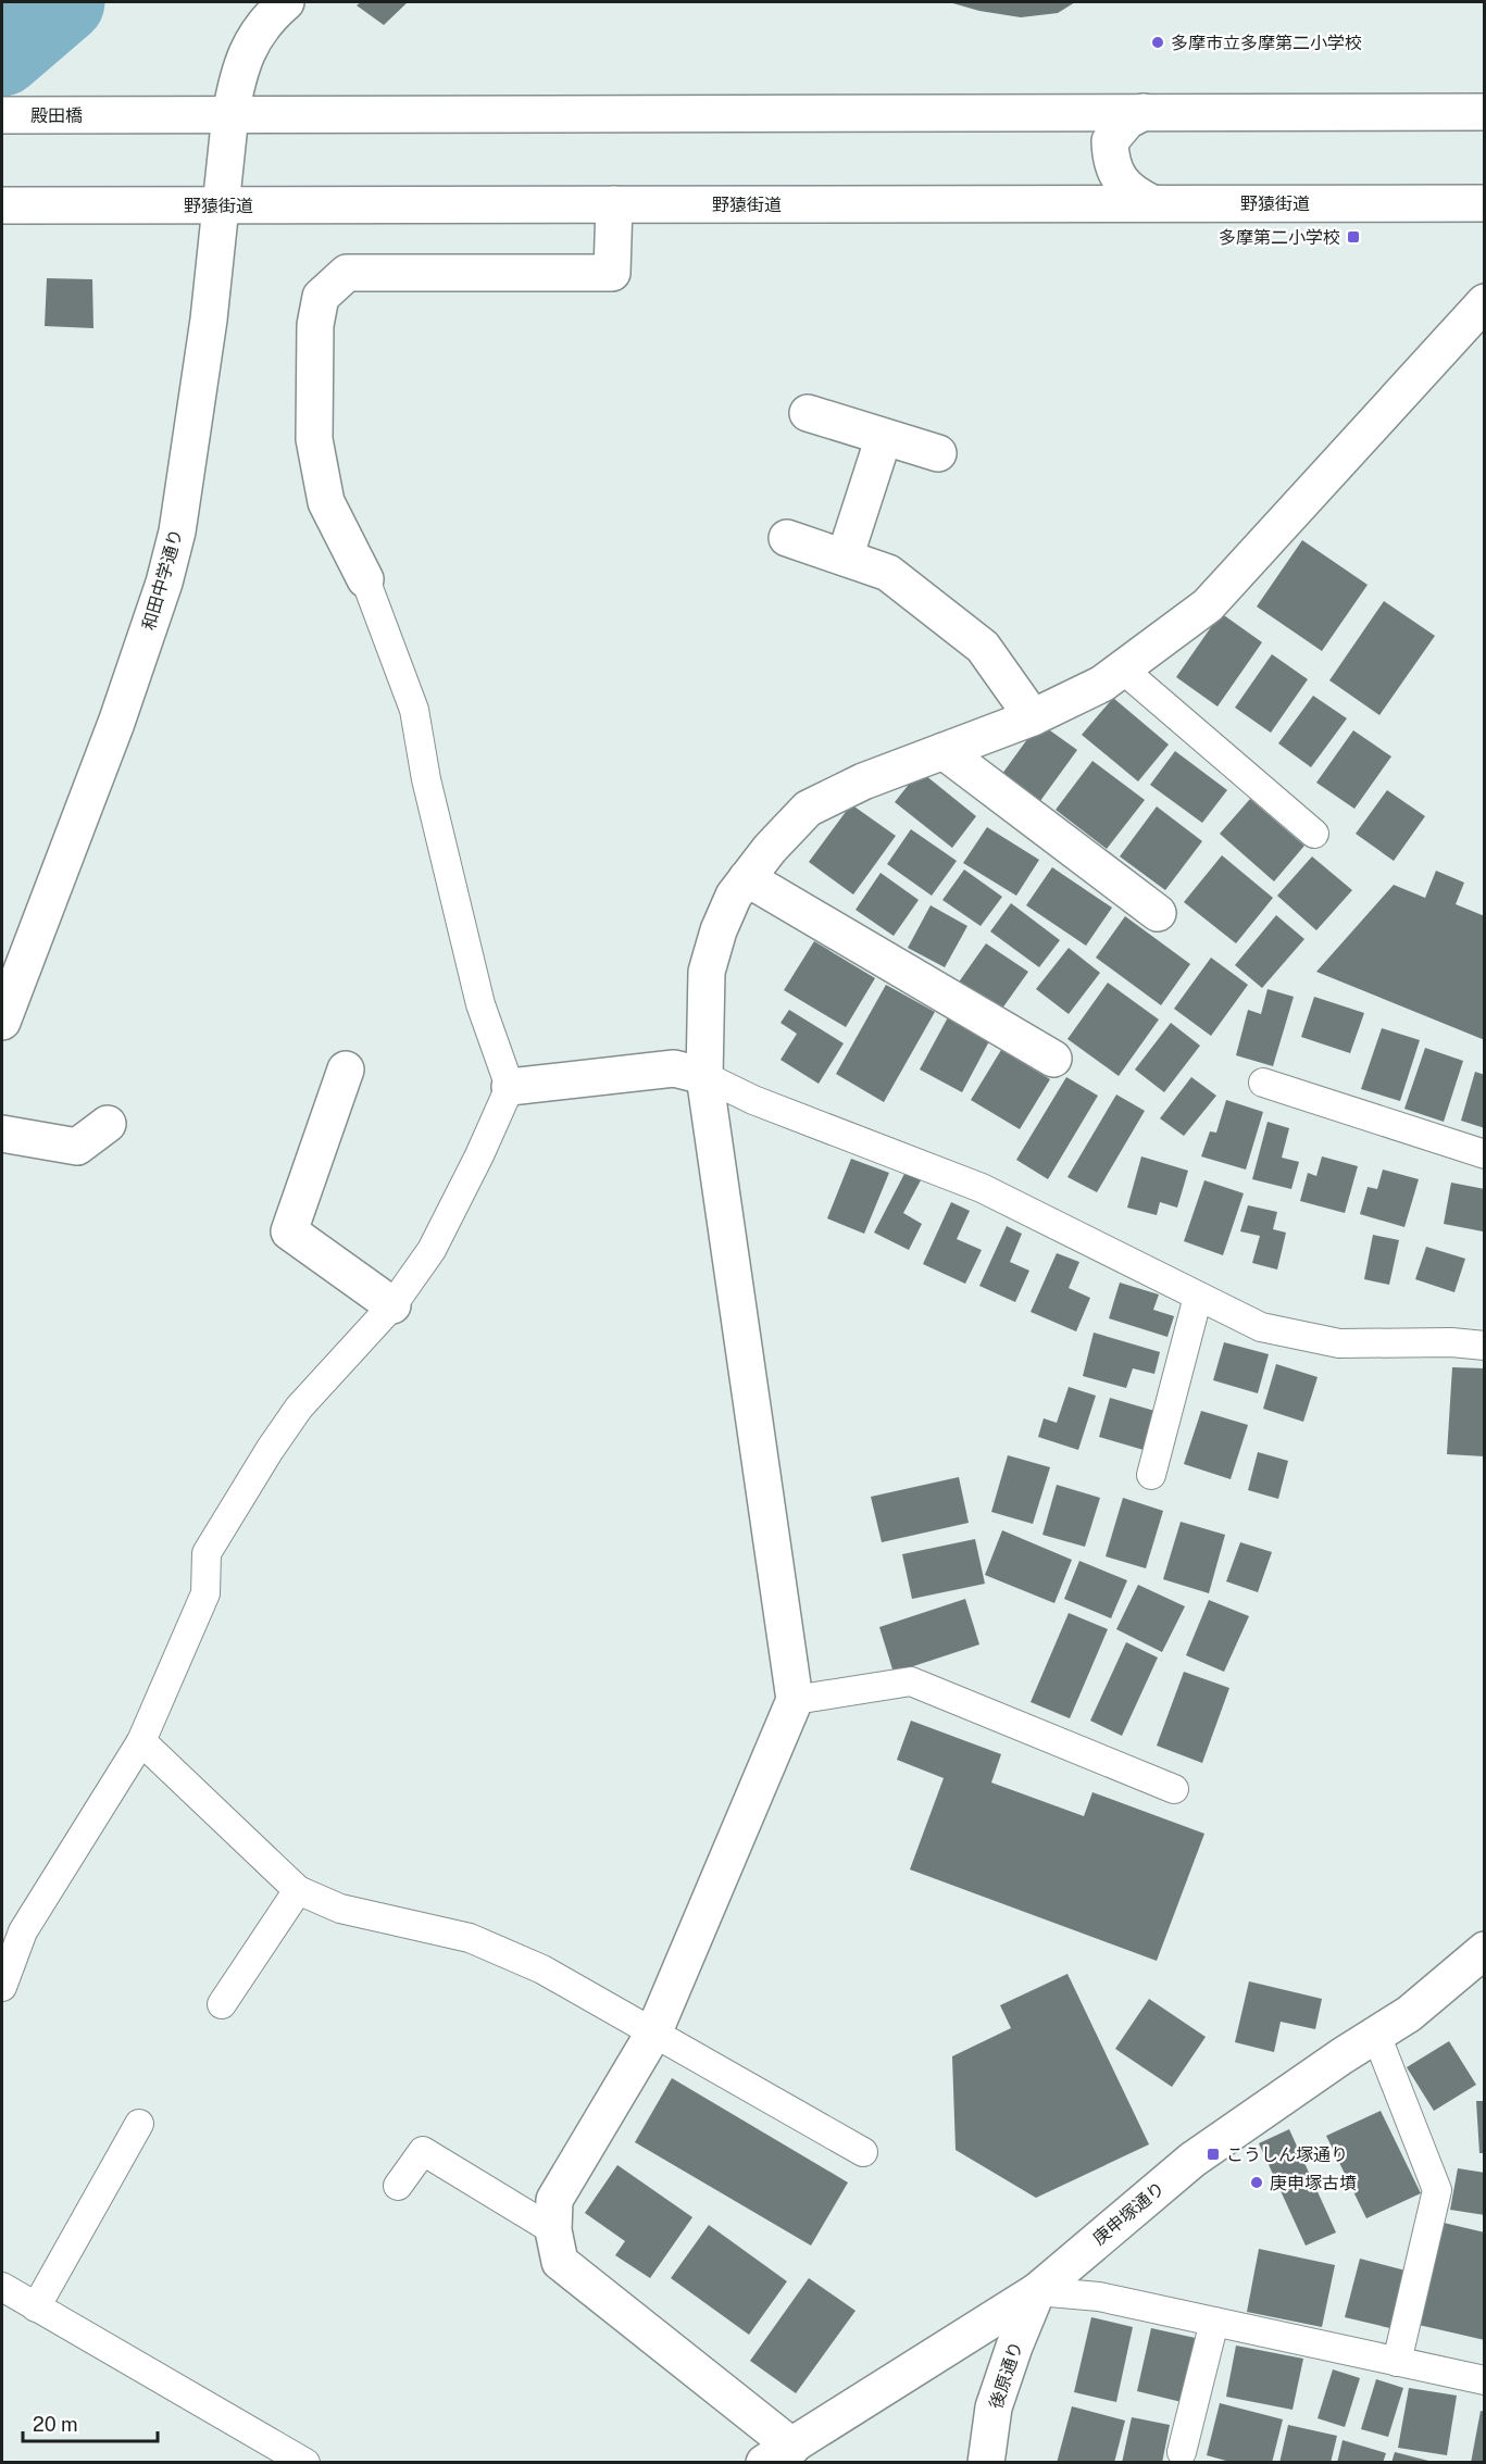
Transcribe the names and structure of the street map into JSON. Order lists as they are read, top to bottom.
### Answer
{
  "streets": {
    "street": [
      "殿田橋",
      "野猿街道",
      "和田中学通り",
      "庚申塚通り",
      "後原通り"
    ]
  },
  "crossings": [
    ["殿田橋", "和田中学通り"],
    ["野猿街道", "和田中学通り"],
    ["庚申塚通り", "後原通り"]
  ],
  "places": {
    "other": ["多摩市立多摩第二小学校", "庚申塚古墳"],
    "transit": ["多摩第二小学校", "こうしん塚通り"]
  },
  "scale_bar": "20 m"
}
